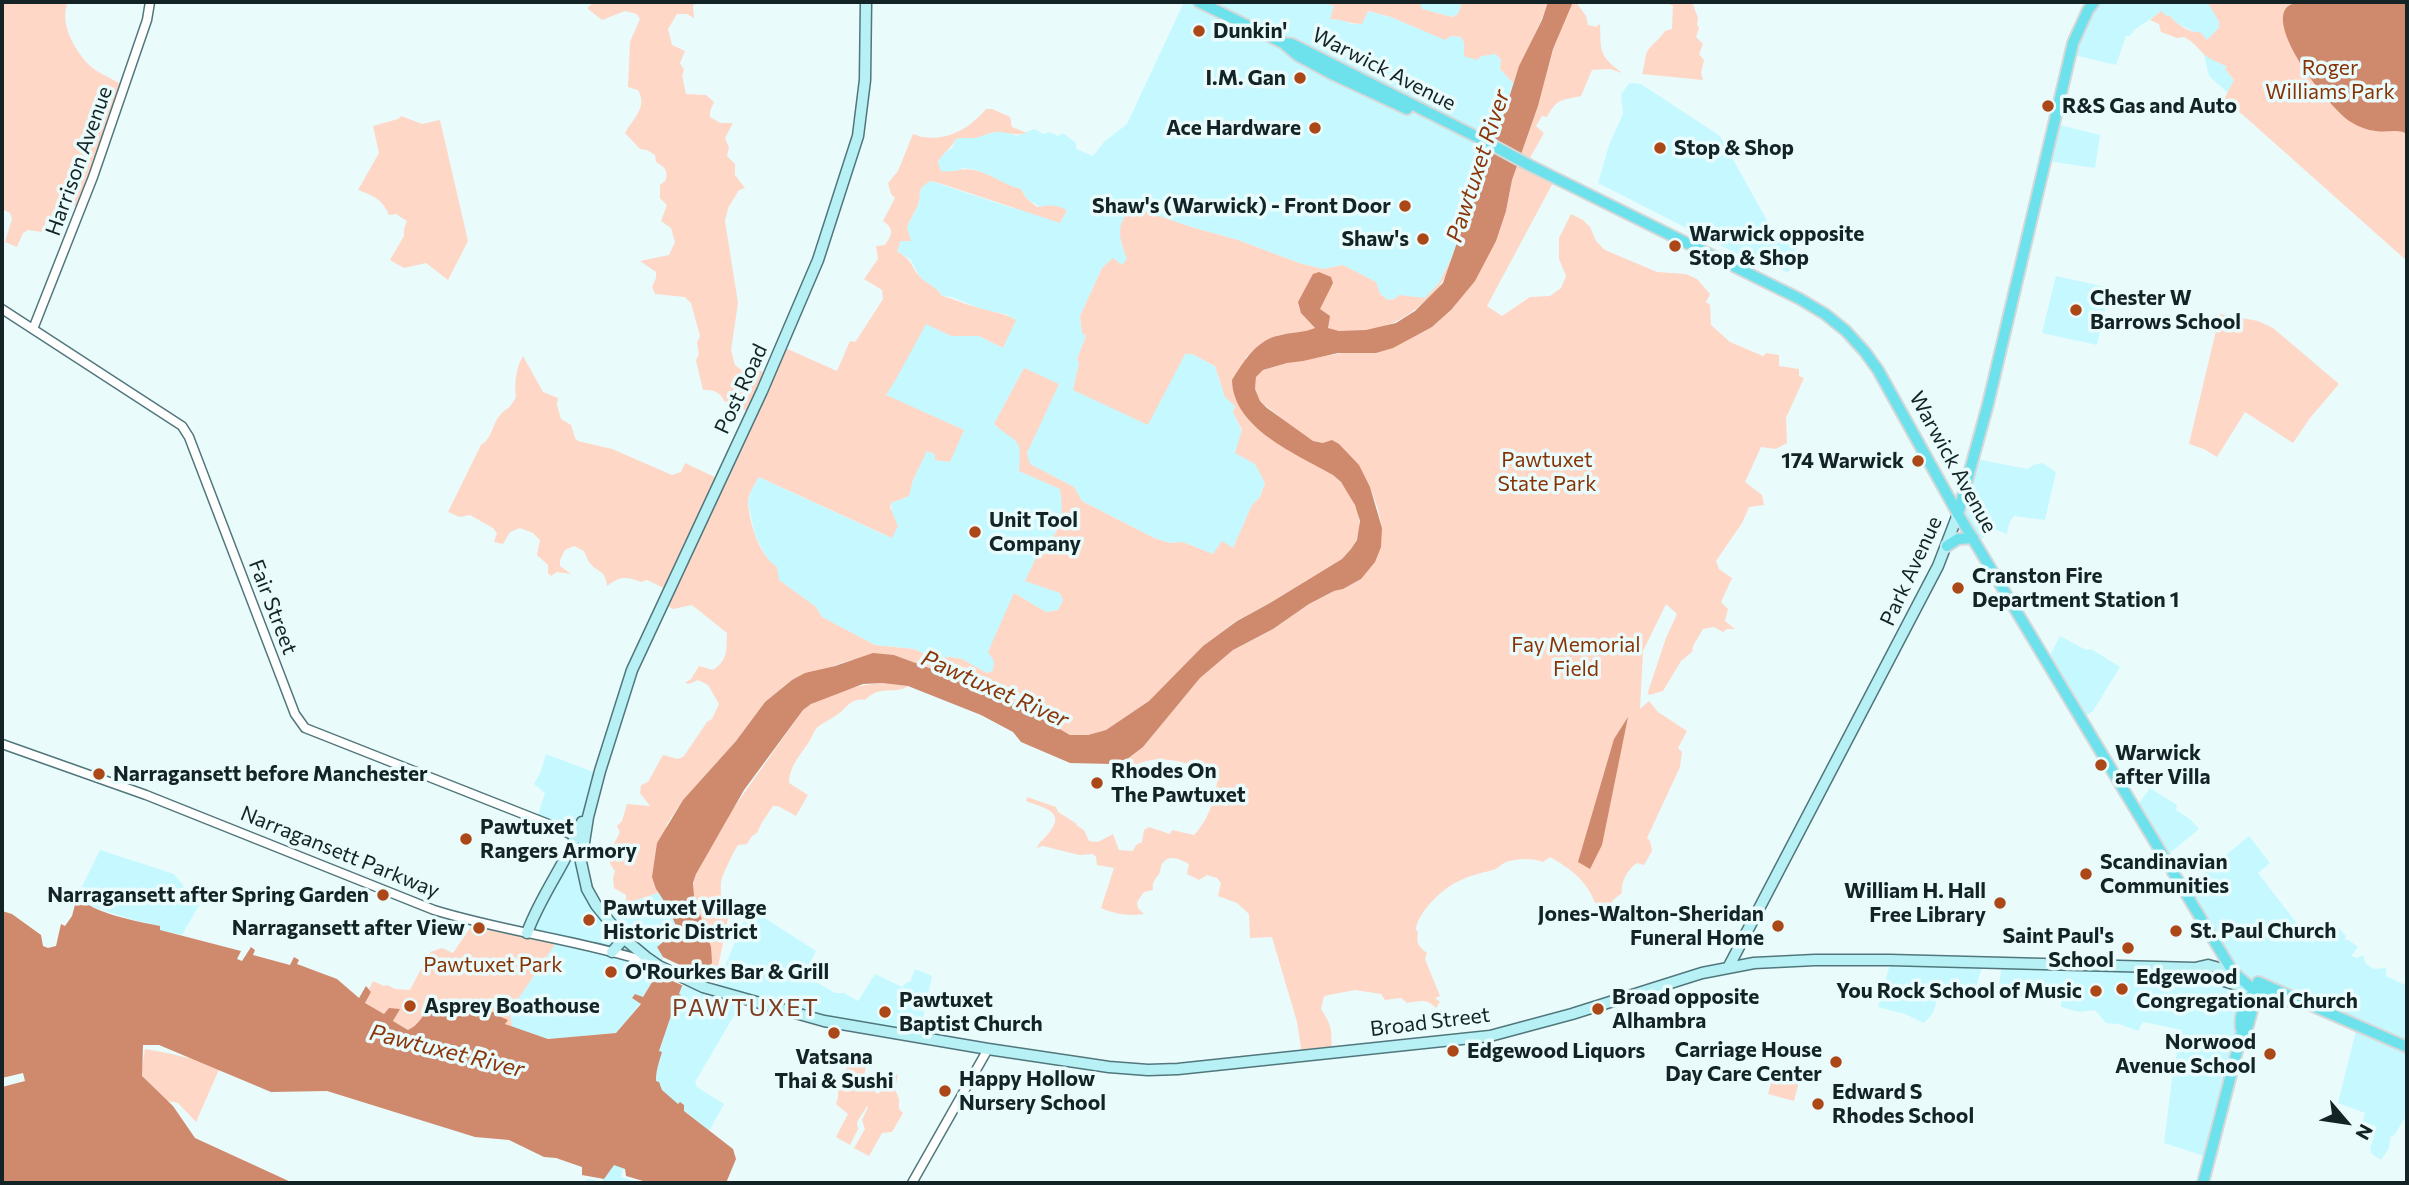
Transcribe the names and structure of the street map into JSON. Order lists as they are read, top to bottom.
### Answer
{
  "streets": {
    "main road": [
      "Warwick Avenue",
      "Post Road",
      "Park Avenue",
      "Narragansett Parkway",
      "Broad Street"
    ],
    "street": ["Harrison Avenue", "Fair Street"]
  },
  "crossings": [
    ["Warwick Avenue", "Park Avenue"],
    ["Warwick Avenue", "Broad Street"],
    ["Harrison Avenue", "Fair Street"],
    ["Post Road", "Fair Street"],
    ["Post Road", "Narragansett Parkway"],
    ["Park Avenue", "Broad Street"],
    ["Narragansett Parkway", "Broad Street"]
  ],
  "districts": ["PAWTUXET"],
  "water": ["Pawtuxet River"],
  "parks": [
    "Roger Williams Park",
    "Pawtuxet State Park",
    "Fay Memorial Field",
    "Pawtuxet Park"
  ],
  "places": [
    "Dunkin'",
    "I.M. Gan",
    "R&S Gas and Auto",
    "Ace Hardware",
    "Stop & Shop",
    "Shaw's (Warwick) - Front Door",
    "Shaw's",
    "Warwick opposite Stop & Shop",
    "Chester W Barrows School",
    "174 Warwick",
    "Unit Tool Company",
    "Cranston Fire Department Station 1",
    "Warwick after Villa",
    "Narragansett before Manchester",
    "Rhodes On The Pawtuxet",
    "Pawtuxet Rangers Armory",
    "Scandinavian Communities",
    "Narragansett after Spring Garden",
    "William H. Hall Free Library",
    "Pawtuxet Village Historic District",
    "Jones-Walton-Sheridan Funeral Home",
    "Narragansett after View",
    "St. Paul Church",
    "Saint Paul's School",
    "O'Rourkes Bar & Grill",
    "Edgewood Congregational Church",
    "You Rock School of Music",
    "Asprey Boathouse",
    "Broad opposite Alhambra",
    "Pawtuxet Baptist Church",
    "Vatsana Thai & Sushi",
    "Edgewood Liquors",
    "Norwood Avenue School",
    "Carriage House Day Care Center",
    "Happy Hollow Nursery School",
    "Edward S Rhodes School"
  ],
  "north": "bottom right"
}
